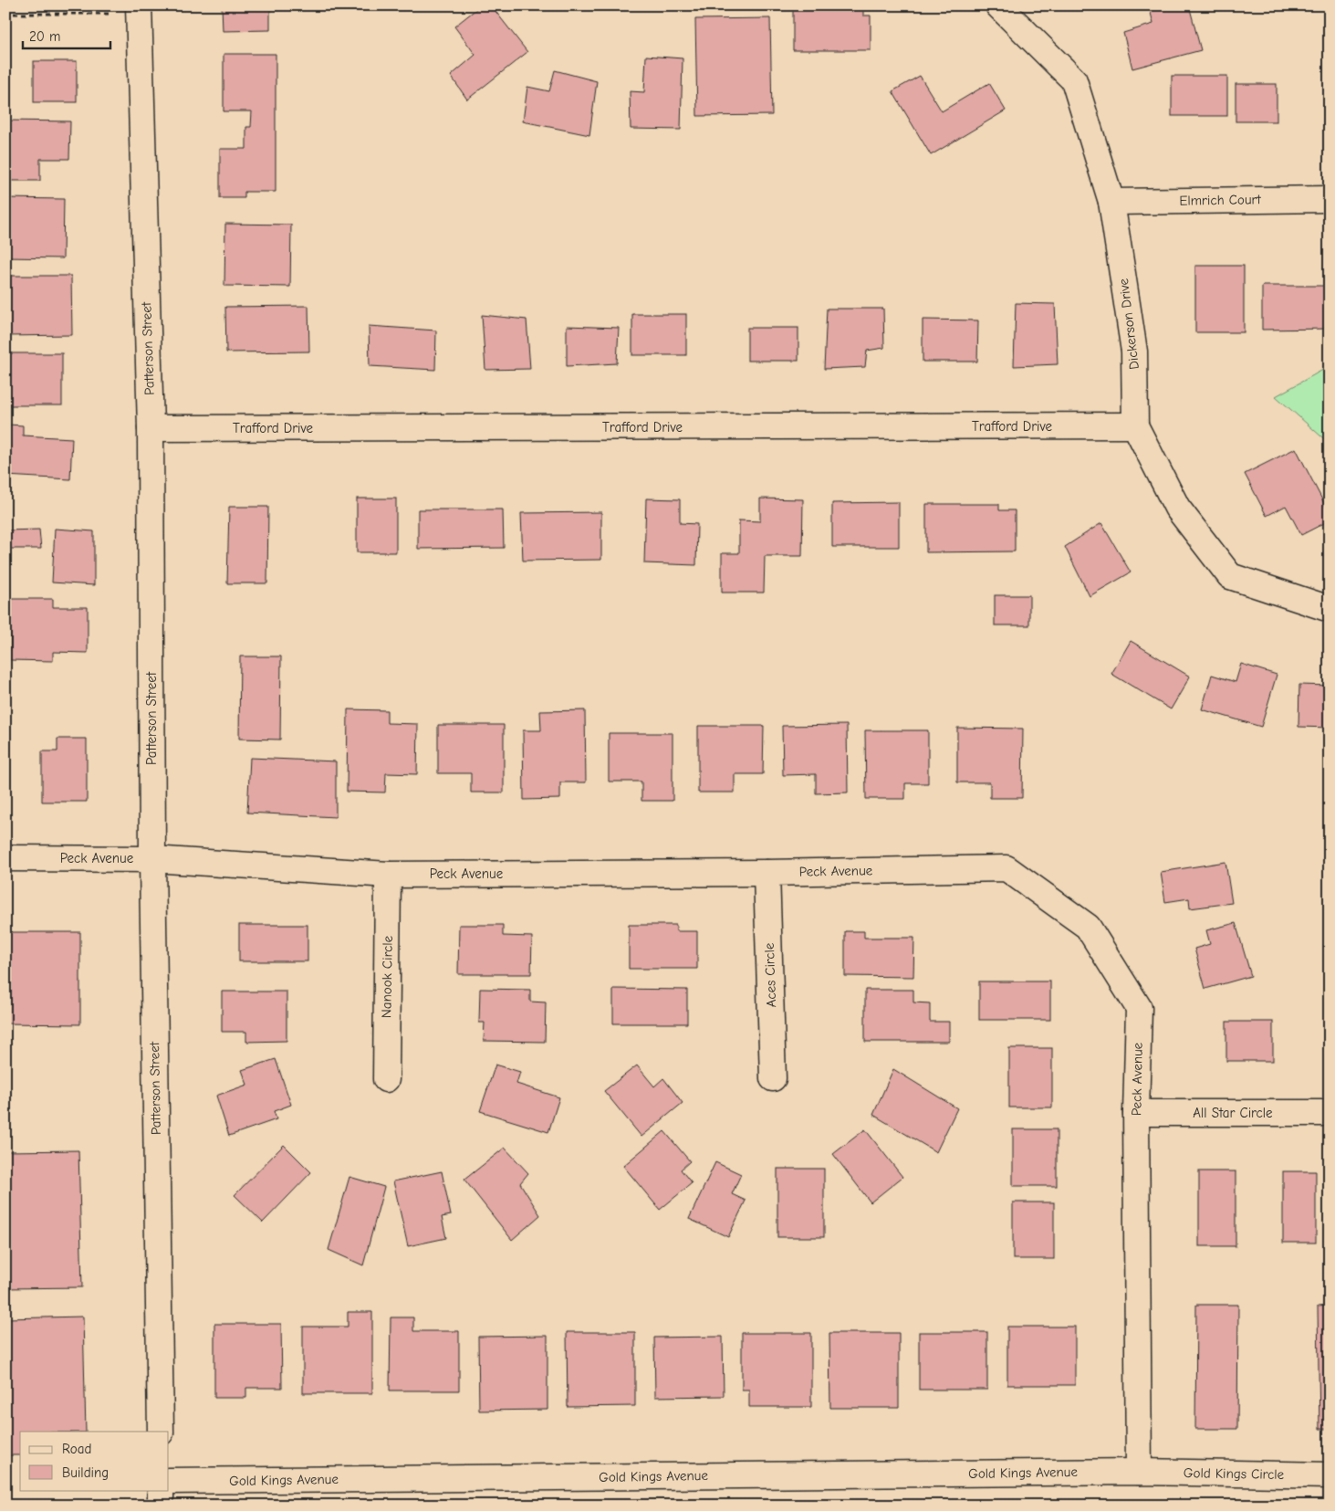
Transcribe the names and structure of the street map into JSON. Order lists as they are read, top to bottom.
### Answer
{
  "streets": {
    "street": [
      "Elmrich Court",
      "Dickerson Drive",
      "Patterson Street",
      "Trafford Drive",
      "Peck Avenue",
      "Aces Circle",
      "Nanook Circle",
      "All Star Circle",
      "Gold Kings Avenue",
      "Gold Kings Circle"
    ]
  },
  "crossings": [
    ["Elmrich Court", "Dickerson Drive"],
    ["Dickerson Drive", "Trafford Drive"],
    ["Patterson Street", "Trafford Drive"],
    ["Patterson Street", "Peck Avenue"],
    ["Peck Avenue", "Aces Circle"],
    ["Peck Avenue", "Nanook Circle"],
    ["Peck Avenue", "All Star Circle"],
    ["Peck Avenue", "Gold Kings Avenue"],
    ["Peck Avenue", "Gold Kings Circle"],
    ["Gold Kings Avenue", "Gold Kings Circle"]
  ],
  "legend": ["Road", "Building"],
  "scale_bar": "20 m"
}
